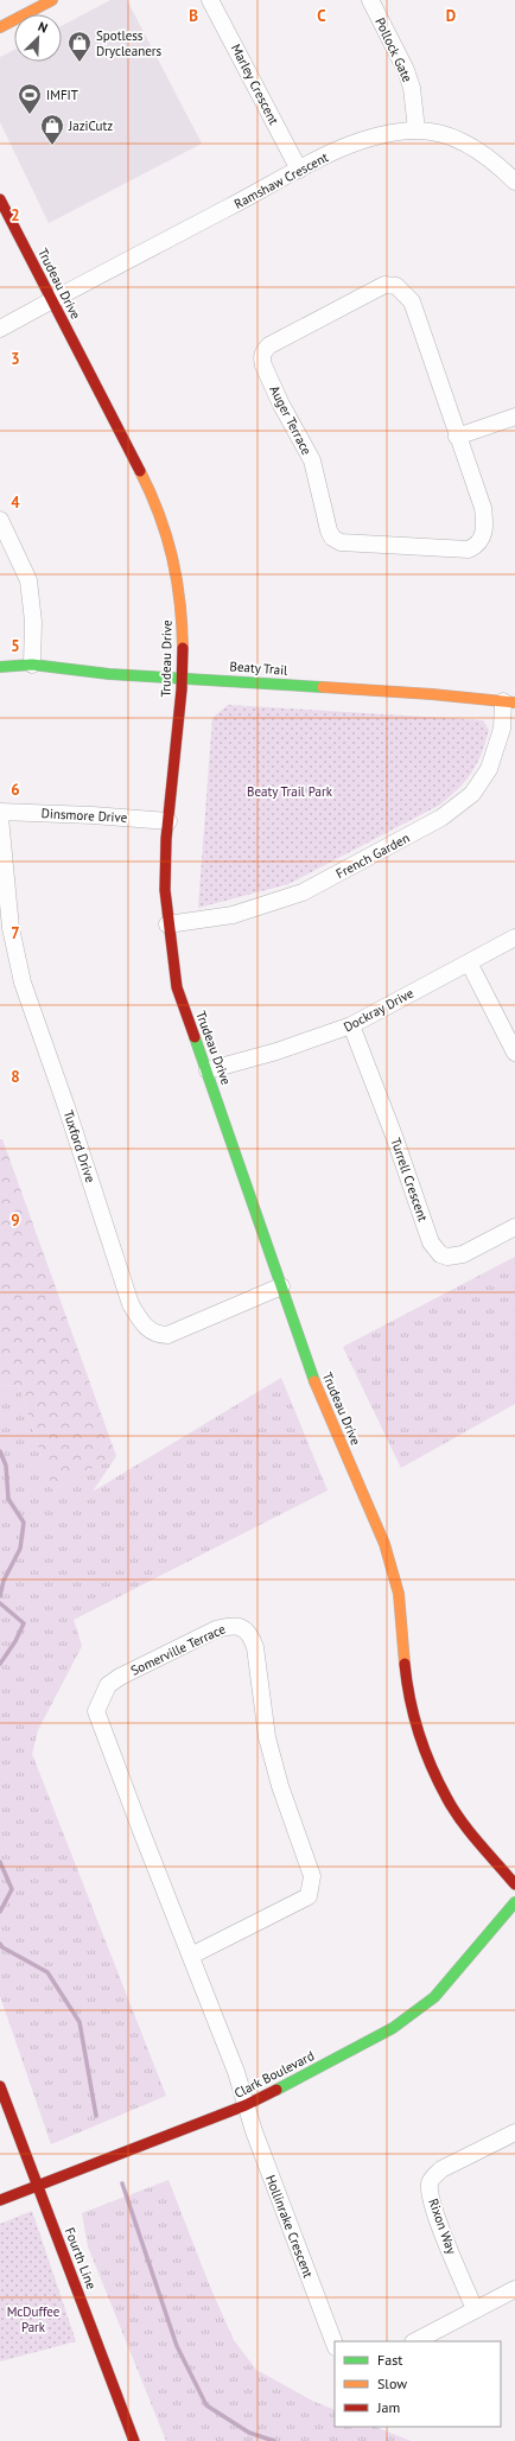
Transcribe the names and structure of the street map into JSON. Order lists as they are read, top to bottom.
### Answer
{
  "streets": {
    "street": [
      "Pollock Gate",
      "Marley Crescent",
      "Ramshaw Crescent",
      "Trudeau Drive",
      "Auger Terrace",
      "Beaty Trail",
      "Dinsmore Drive",
      "French Garden",
      "Dockray Drive",
      "Tuxford Drive",
      "Turrell Crescent",
      "Somerville Terrace",
      "Clark Boulevard",
      "Hollinrake Crescent",
      "Rixon Way",
      "Fourth Line"
    ]
  },
  "crossings": [
    ["Pollock Gate", "Ramshaw Crescent"],
    ["Marley Crescent", "Ramshaw Crescent"],
    ["Ramshaw Crescent", "Trudeau Drive"],
    ["Trudeau Drive", "Beaty Trail"],
    ["Trudeau Drive", "Dinsmore Drive"],
    ["Trudeau Drive", "French Garden"],
    ["Trudeau Drive", "Dockray Drive"],
    ["Trudeau Drive", "Tuxford Drive"],
    ["Beaty Trail", "French Garden"],
    ["Dockray Drive", "Turrell Crescent"],
    ["Somerville Terrace", "Clark Boulevard"],
    ["Somerville Terrace", "Hollinrake Crescent"],
    ["Clark Boulevard", "Hollinrake Crescent"],
    ["Clark Boulevard", "Fourth Line"]
  ],
  "parks": ["Beaty Trail Park", "McDuffee Park"],
  "places": {
    "shop": ["Spotless Drycleaners", "JaziCutz"],
    "sports": ["IMFIT"]
  },
  "legend": ["Fast", "Slow", "Jam"],
  "north": "top right",
  "grid": {
    "columns": ["B", "C", "D"],
    "rows": [
      "2",
      "3",
      "4",
      "5",
      "6",
      "7",
      "8",
      "9"
    ]
  }
}
